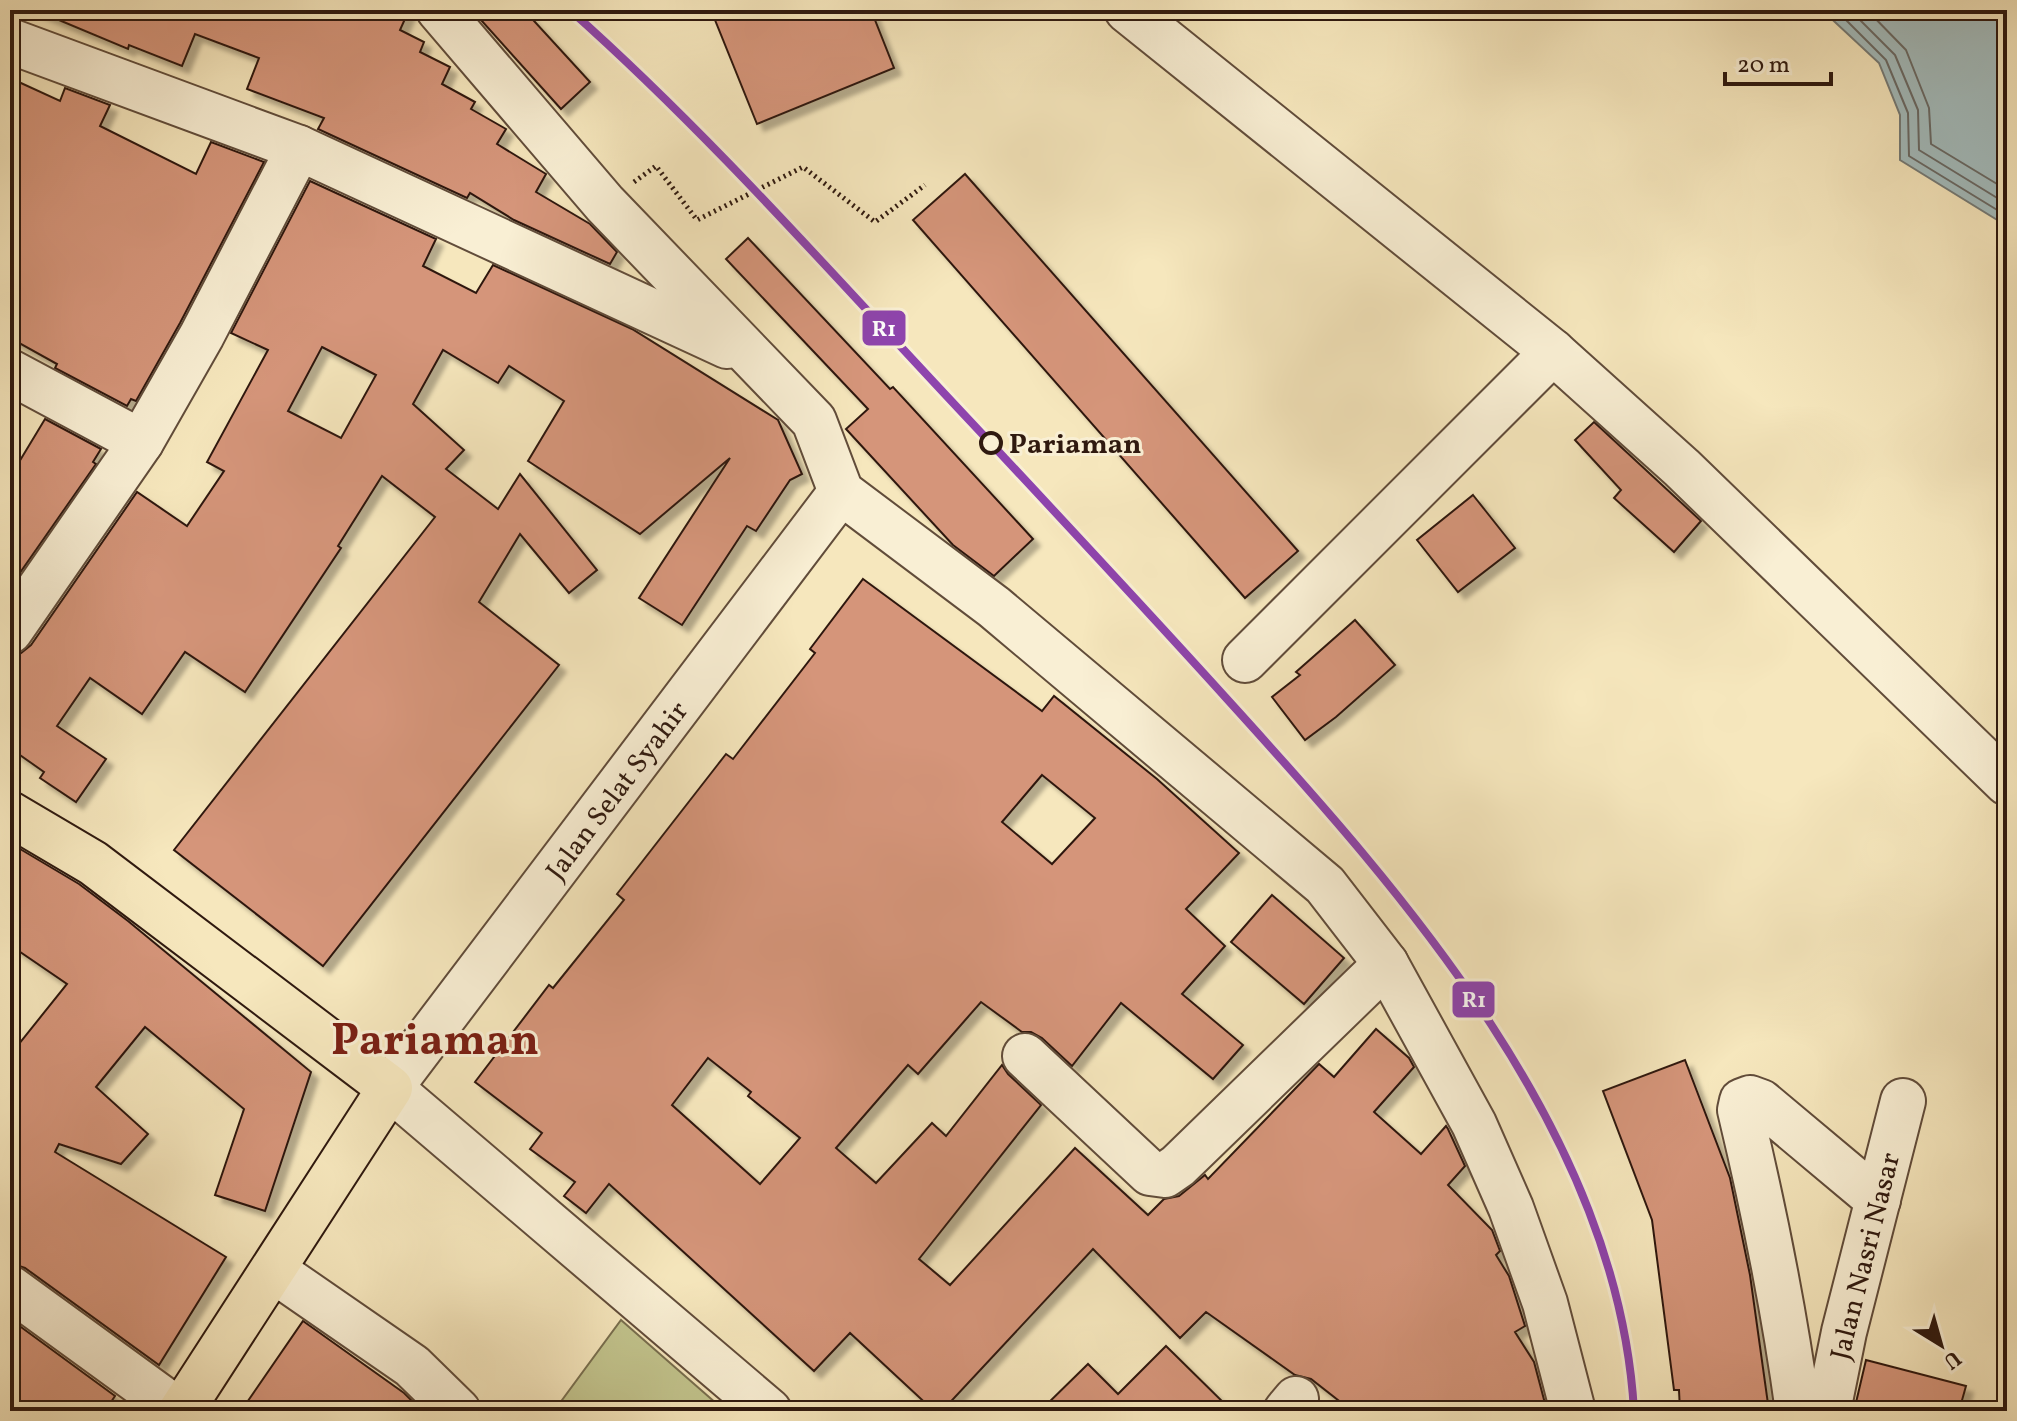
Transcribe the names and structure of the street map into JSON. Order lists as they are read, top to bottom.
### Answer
{
  "streets": {
    "street": ["Jalan Selat Syahir", "Jalan Nasri Nasar"]
  },
  "districts": ["Pariaman"],
  "places": ["Pariaman"],
  "lines": ["transit line R1"],
  "scale_bar": "20 m",
  "north": "bottom right"
}
